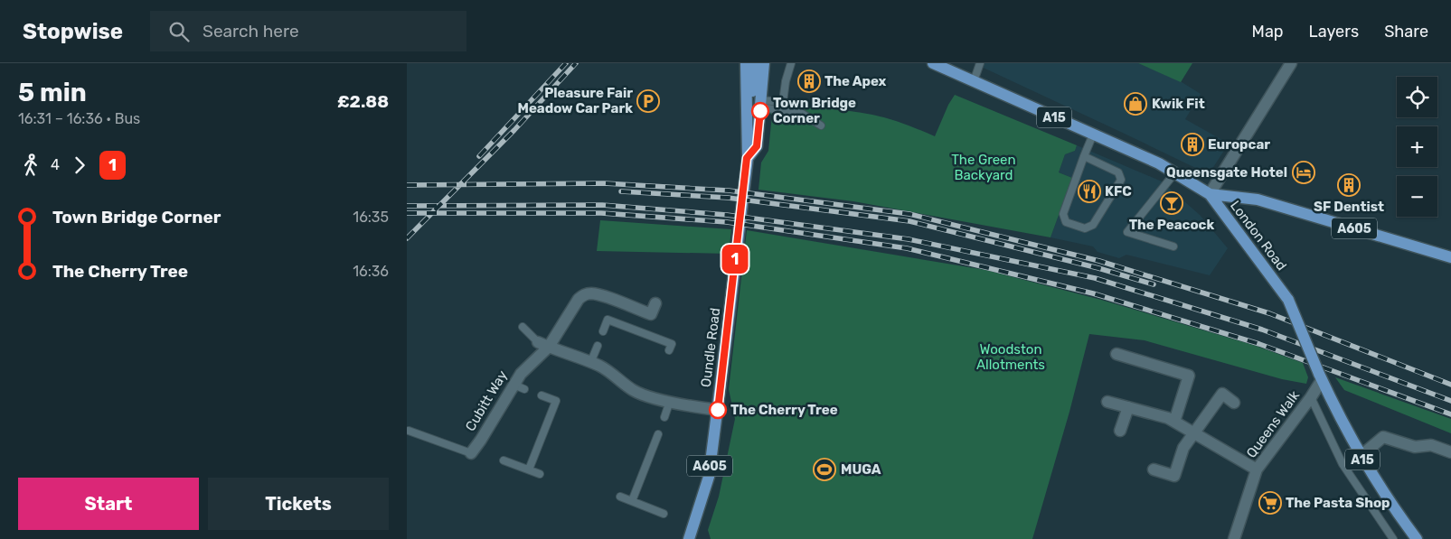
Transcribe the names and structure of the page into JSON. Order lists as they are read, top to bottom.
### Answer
{
  "streets": {
    "main road": [
      "A15",
      "A605",
      "London Road",
      "Oundle Road"
    ],
    "street": ["Cubitt Way", "Queens Walk"]
  },
  "crossings": [
    ["A605", "London Road"],
    ["London Road", "Queens Walk"]
  ],
  "parks": ["The Green Backyard", "Woodston Allotments"],
  "places": {
    "building": ["The Apex", "Europcar", "SF Dentist"],
    "parking": ["Pleasure Fair Meadow Car Park"],
    "shop": ["Kwik Fit"],
    "other": ["Town Bridge Corner", "The Cherry Tree"],
    "hotel": ["Queensgate Hotel"],
    "restaurant": ["KFC"],
    "bar": ["The Peacock"],
    "sports": ["MUGA"],
    "supermarket": ["The Pasta Shop"]
  },
  "lines": ["bus line 1"],
  "page": {
    "header": "Stopwise",
    "search": "Search here",
    "nav": ["Map", "Layers", "Share"],
    "heading": ["5 min", "16:31 – 16:36 · Bus", "£2.88"],
    "on_map": "1",
    "map_buttons": ["+", "−"],
    "legs": ["4", "1"],
    "list": [
      {
        "name": "Town Bridge Corner",
        "value": "16:35"
      },
      {
        "name": "The Cherry Tree",
        "value": "16:36"
      }
    ],
    "buttons": ["Start", "Tickets"]
  }
}
